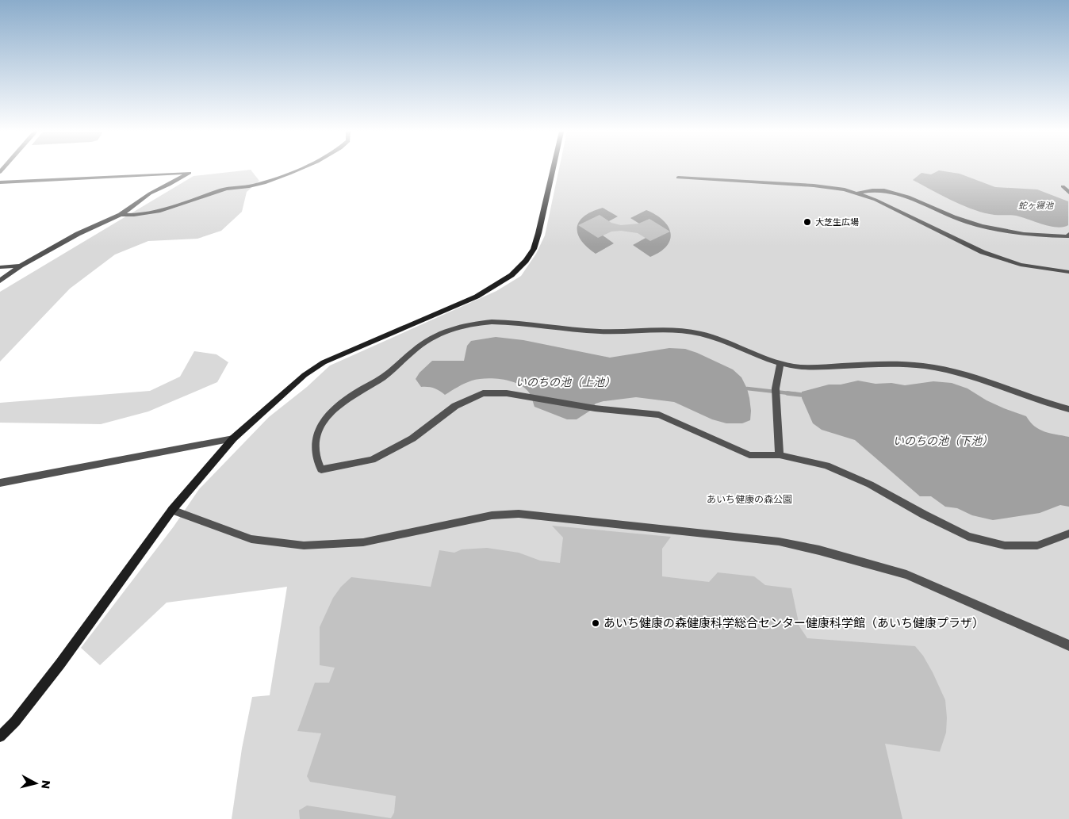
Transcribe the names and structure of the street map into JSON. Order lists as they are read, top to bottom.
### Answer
{
  "water": ["蛇ヶ寝池", "いのちの池（上池）", "いのちの池（下池）"],
  "parks": ["あいち健康の森公園"],
  "places": ["大芝生広場", "あいち健康の森健康科学総合センター健康科学館（あいち健康プラザ）"],
  "north": "right"
}
